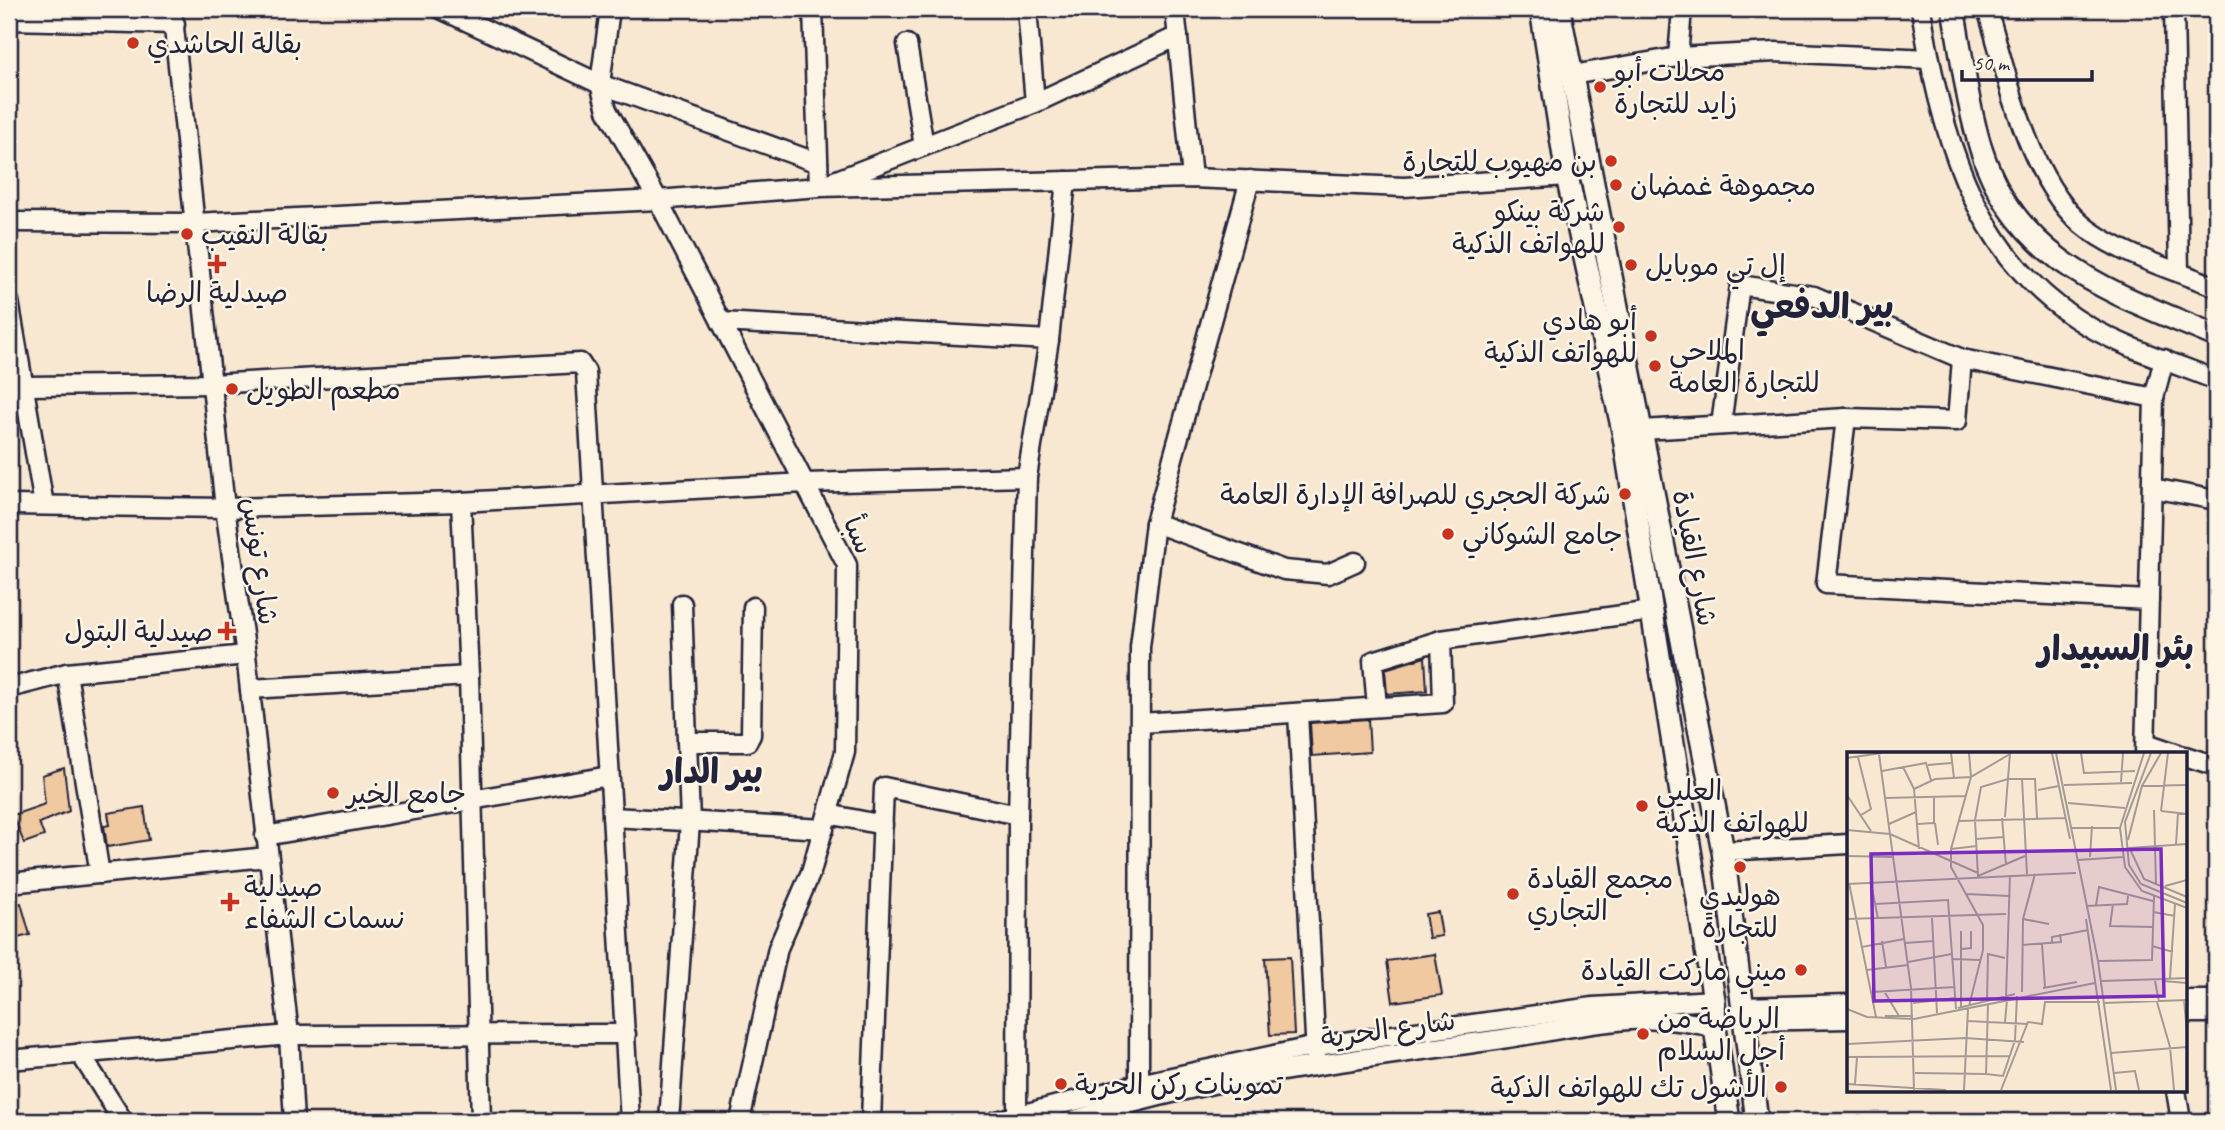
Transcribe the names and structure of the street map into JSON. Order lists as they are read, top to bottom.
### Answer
{
  "streets": {
    "main road": ["شارع القيادة"],
    "street": ["سبأ", "شارع تونس", "شارع الحرية"]
  },
  "crossings": [
    ["شارع القيادة", "شارع الحرية"]
  ],
  "districts": ["بير الدفعي", "بئر السبيدار", "بير الدار"],
  "places": {
    "other": [
      "بقالة الحاشدي",
      "محلات أبو زايد للتجارة",
      "بن مهيوب للتجارة",
      "مجموهة غمضان",
      "شركة بينكو للهواتف الذكية",
      "بقالة النقيب",
      "إل تي موبايل",
      "أبو هادي للهواتف الذكية",
      "الملاحي للتجارة العامة",
      "مطعم الطويل",
      "شركة الحجري للصرافة الإدارة العامة",
      "جامع الشوكاني",
      "جامع الخير",
      "العليي للهواتف الذكية",
      "هوليدي للتجارة",
      "مجمع القيادة التجاري",
      "ميني ماركت القيادة",
      "الرياضة من أجل السلام",
      "تموينات ركن الحرية",
      "الأشول تك للهواتف الذكية"
    ],
    "health": ["صيدلية الرضا", "صيدلية البتول", "صيدلية نسمات الشفاء"]
  },
  "scale_bar": "50 m"
}
